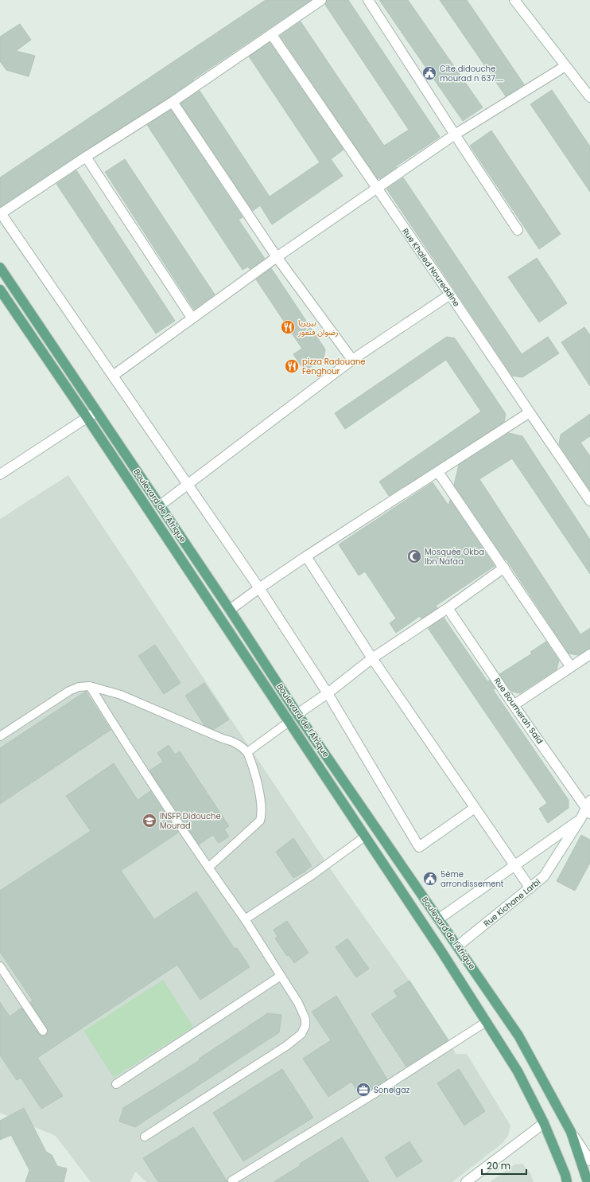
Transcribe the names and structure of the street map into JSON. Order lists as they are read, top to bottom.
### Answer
{
  "streets": {
    "main road": ["Boulevard de l'Afrique"],
    "street": ["Rue Khaled Noureddine", "Rue Boumerah Saïd", "Rue Kichane Larbi"]
  },
  "crossings": [
    ["Boulevard de l'Afrique", "Rue Kichane Larbi"],
    ["Rue Boumerah Saïd", "Rue Kichane Larbi"]
  ],
  "places": {
    "public building": ["Cite didouche mourad n 637.....", "5ème arrondissement"],
    "restaurant": ["بيزيريا رضوان فنغور", "pizza Radouane Fenghour"],
    "mosque": ["Mosquée Okba Ibn Nafaa"],
    "school or university": ["INSFP Didouche Mourad"],
    "office": ["Sonelgaz"]
  },
  "scale_bar": "20 m"
}
